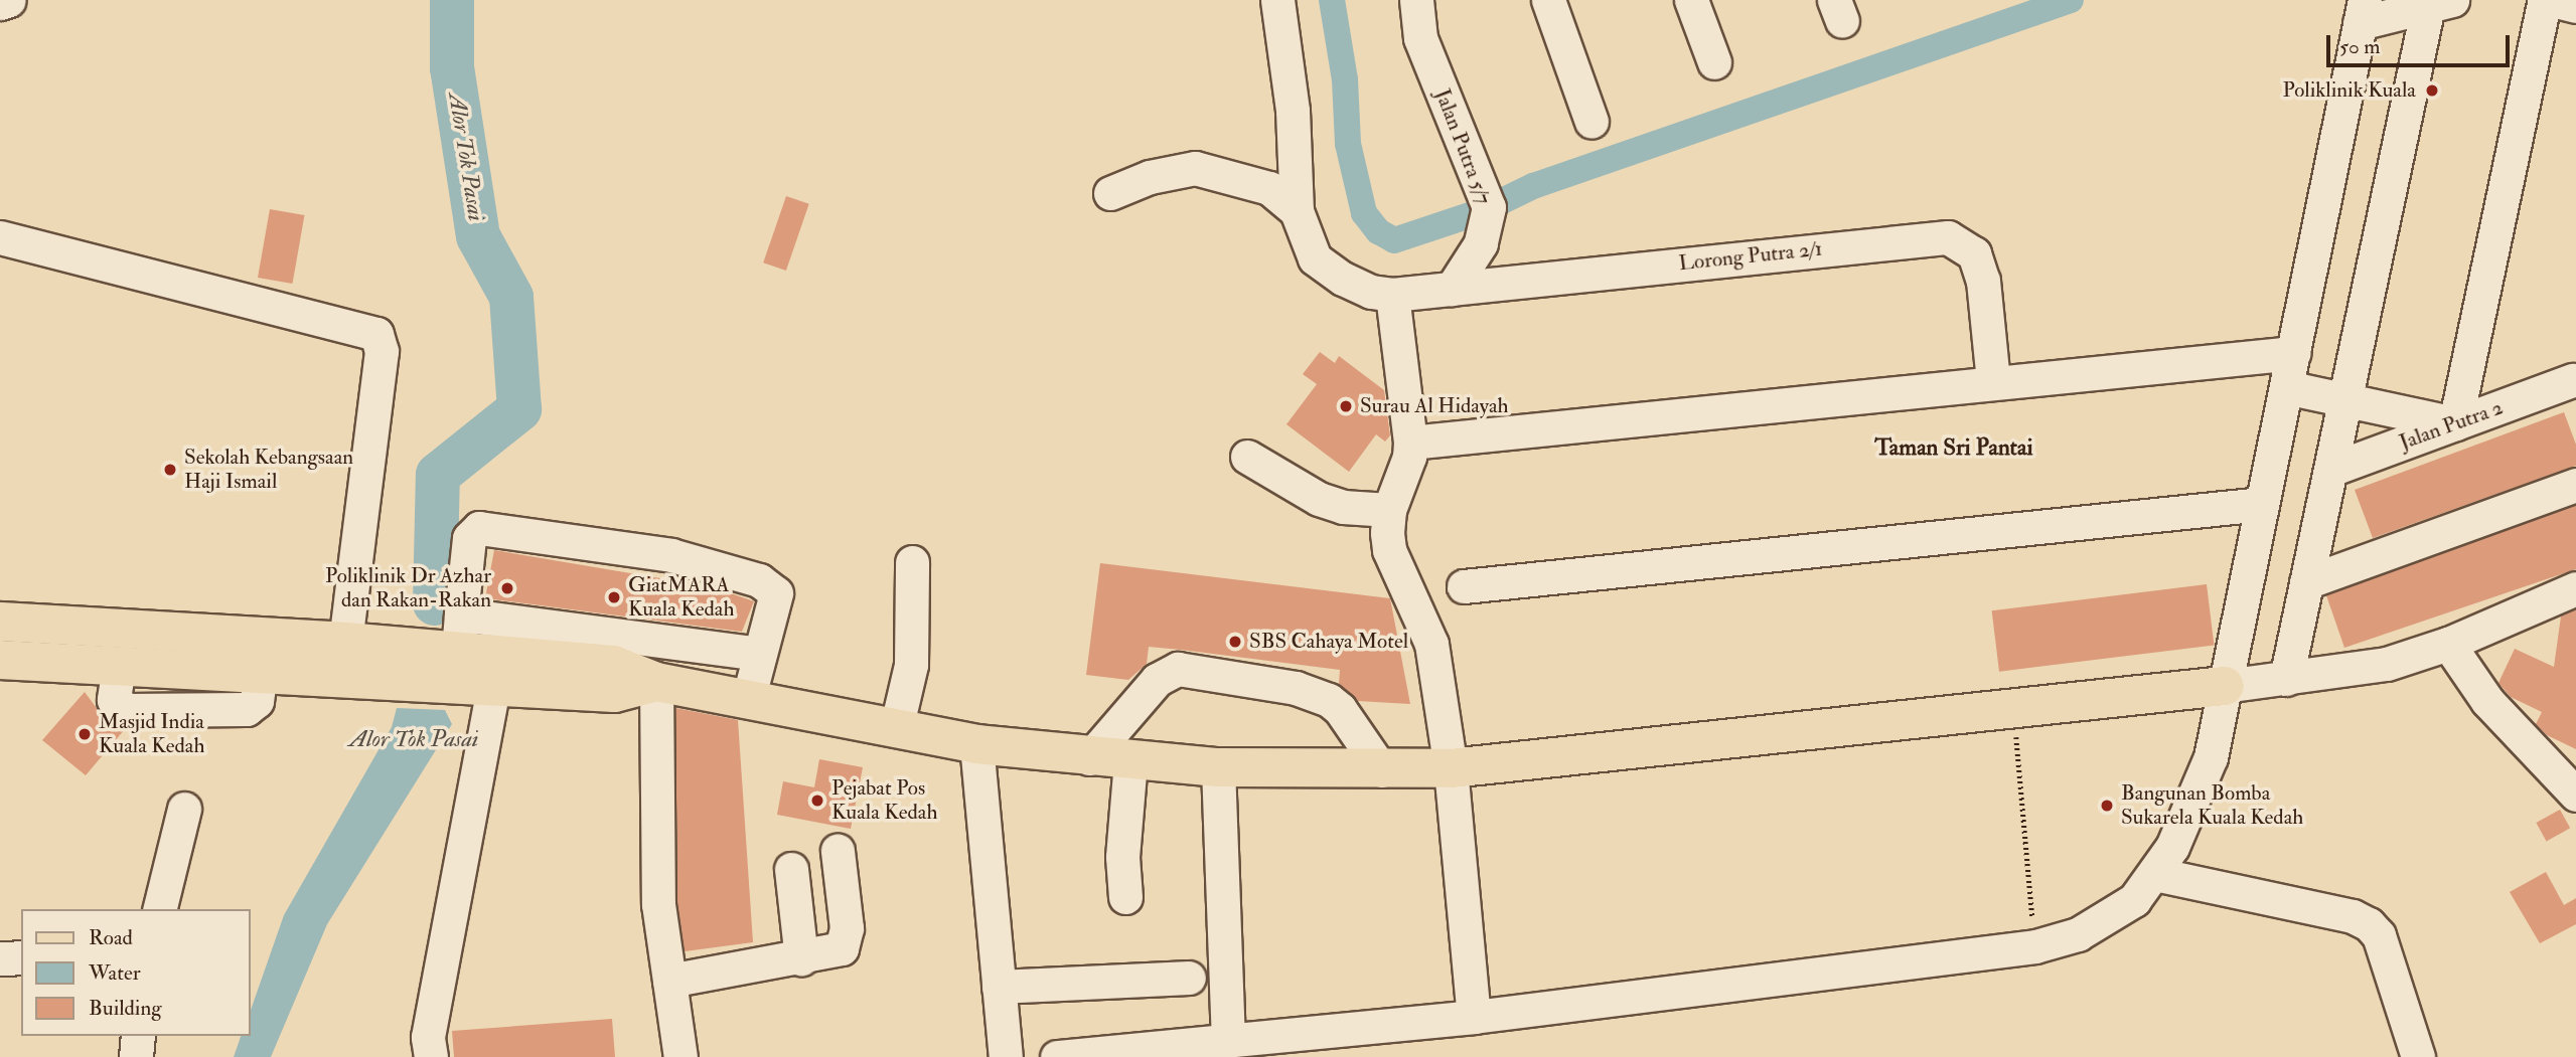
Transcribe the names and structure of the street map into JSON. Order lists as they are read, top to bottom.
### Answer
{
  "streets": {
    "street": ["Jalan Putra 5/7", "Lorong Putra 2/1", "Jalan Putra 2"]
  },
  "crossings": [
    ["Jalan Putra 5/7", "Lorong Putra 2/1"]
  ],
  "districts": ["Taman Sri Pantai"],
  "water": ["Alor Tok Pasai"],
  "places": [
    "Poliklinik Kuala",
    "Surau Al Hidayah",
    "Sekolah Kebangsaan Haji Ismail",
    "Poliklinik Dr Azhar dan Rakan-Rakan",
    "GiatMARA Kuala Kedah",
    "SBS Cahaya Motel",
    "Masjid India Kuala Kedah",
    "Pejabat Pos Kuala Kedah",
    "Bangunan Bomba Sukarela Kuala Kedah"
  ],
  "legend": ["Road", "Water", "Building"],
  "scale_bar": "50 m"
}
